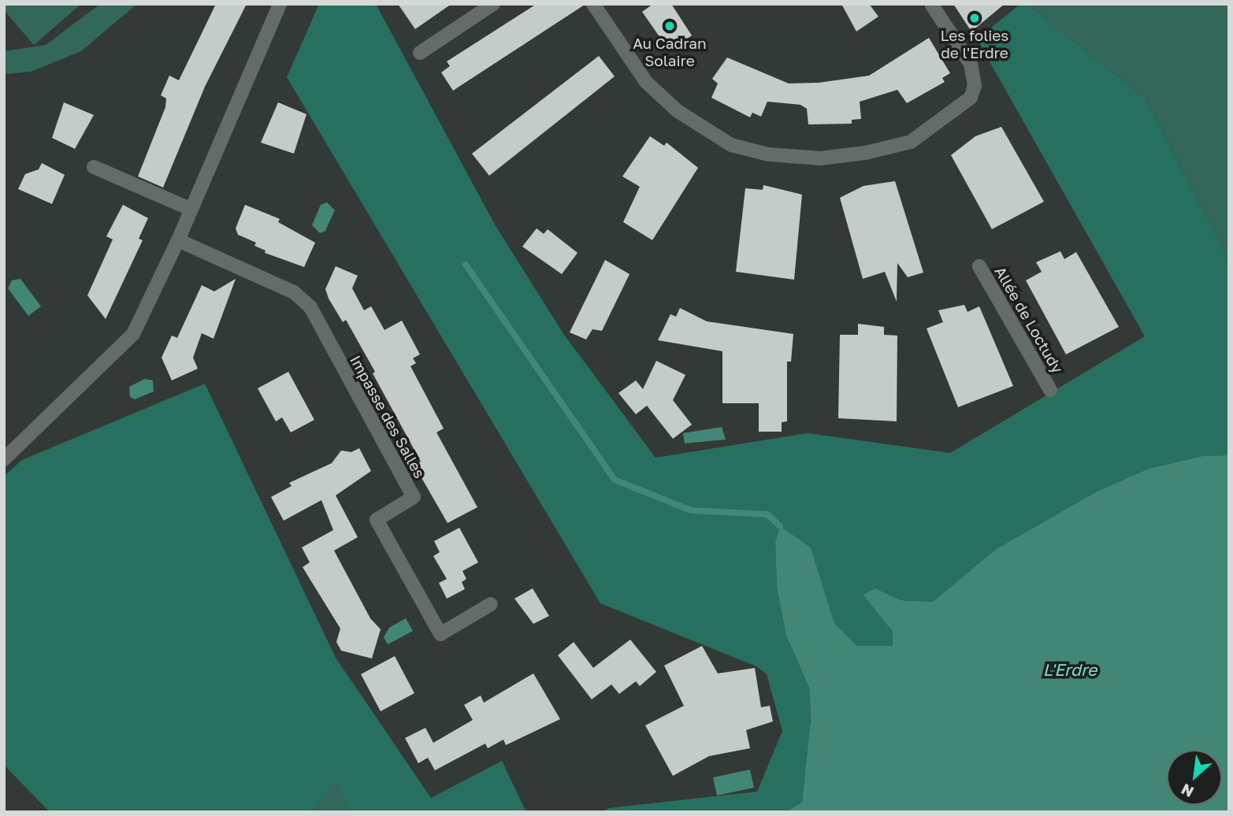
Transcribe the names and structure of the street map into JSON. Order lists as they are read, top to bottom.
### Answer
{
  "streets": {
    "street": ["Allée de Loctudy", "Impasse des Salles"]
  },
  "water": ["L'Erdre"],
  "places": ["Les folies de l'Erdre", "Au Cadran Solaire"],
  "north": "bottom left"
}
